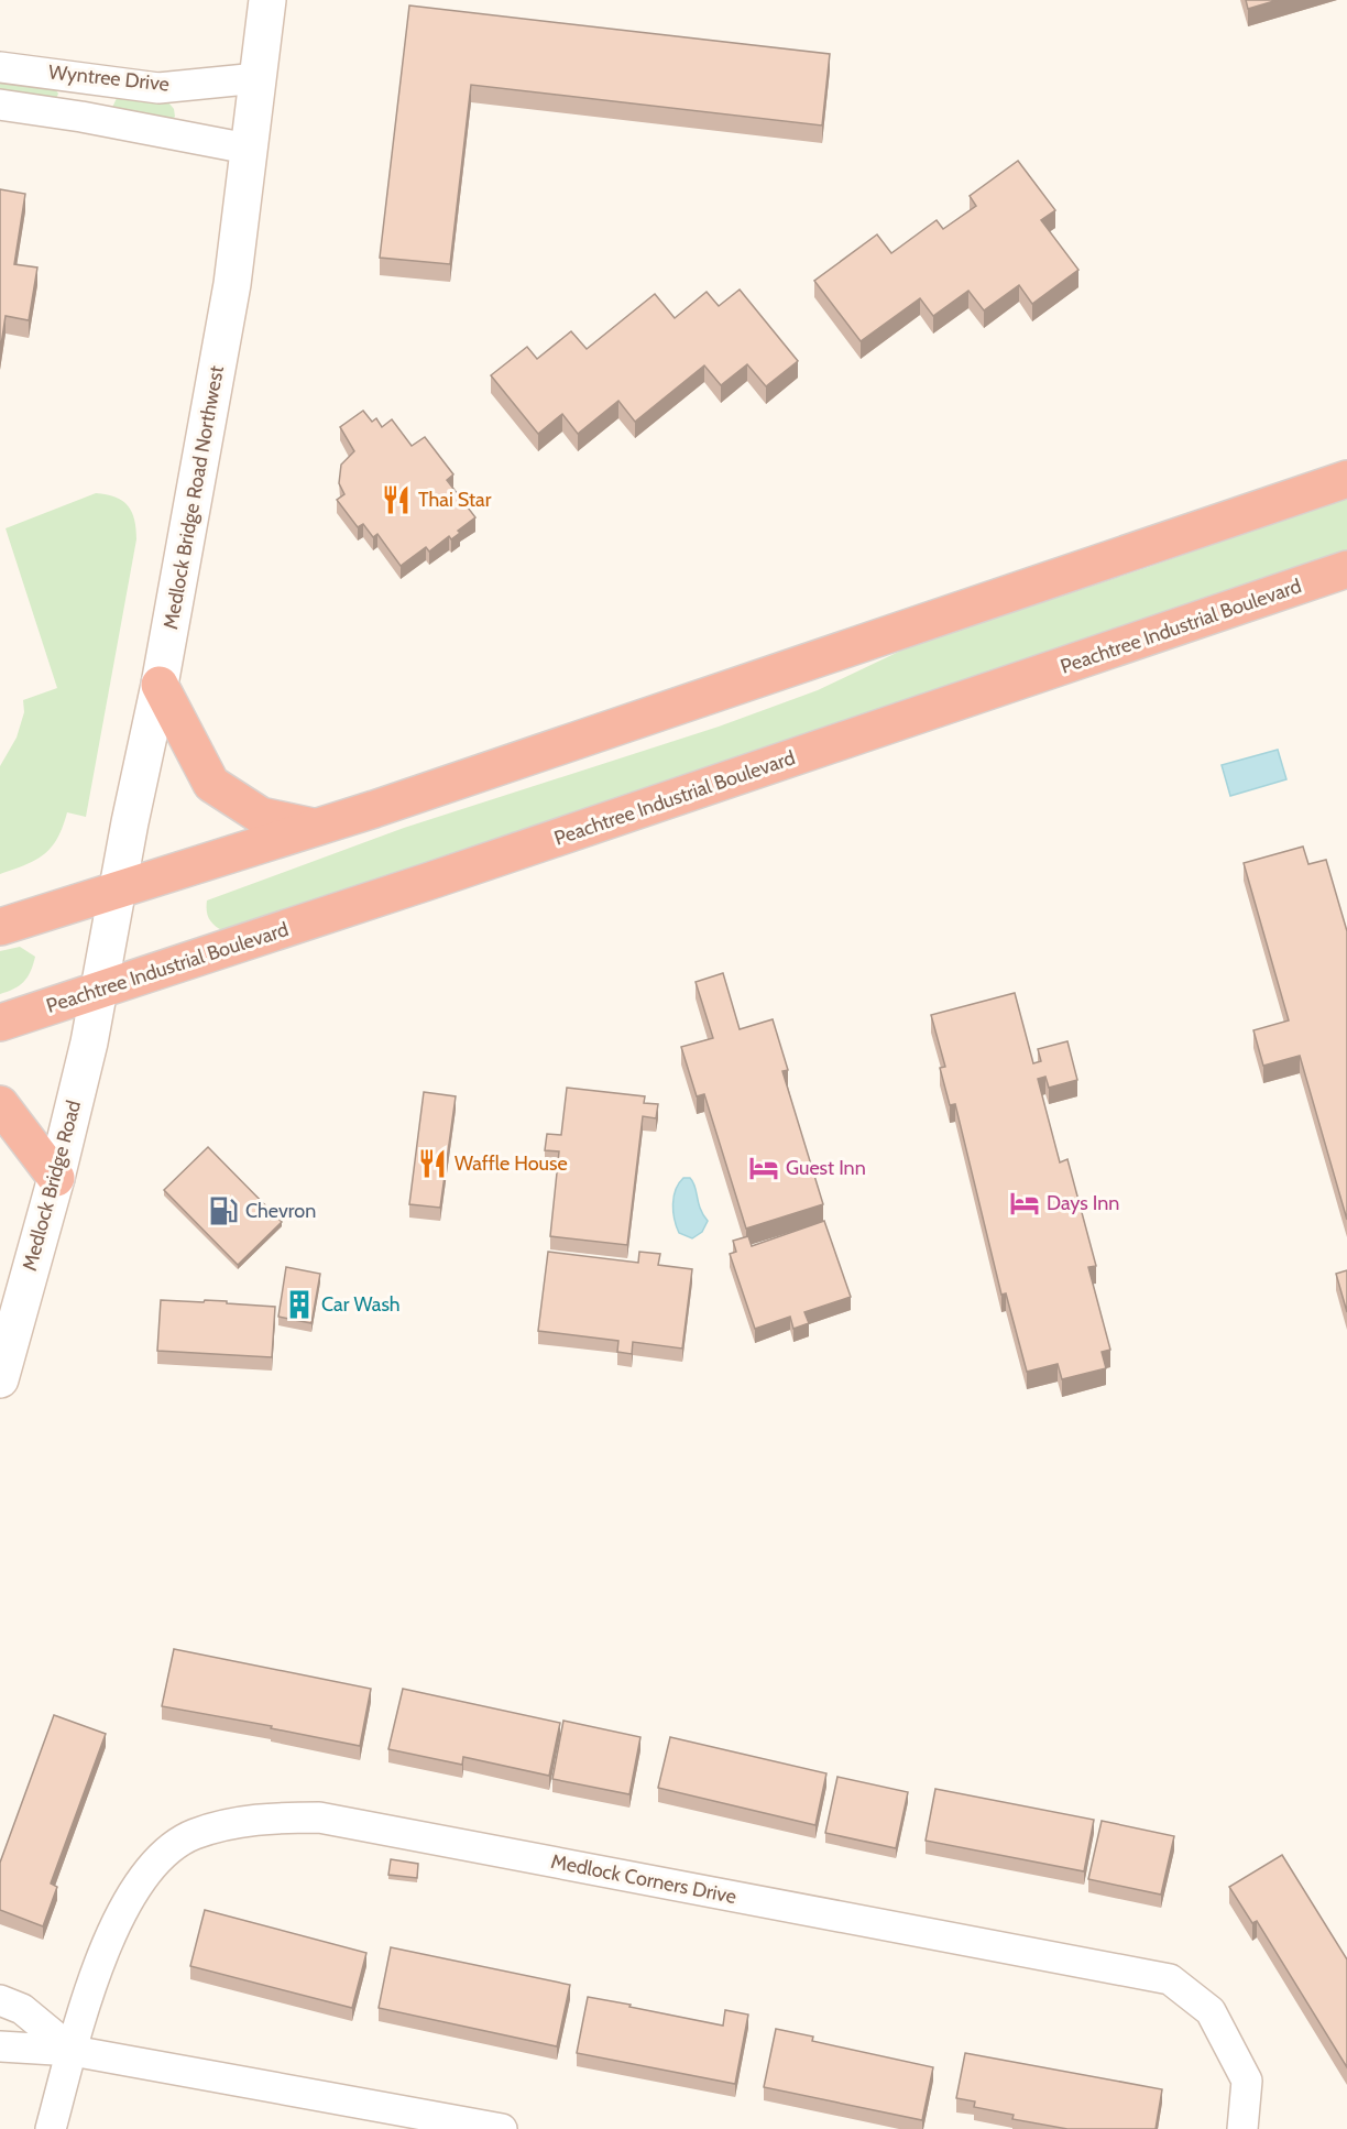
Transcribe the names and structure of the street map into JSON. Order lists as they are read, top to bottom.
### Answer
{
  "streets": {
    "highway": ["Peachtree Industrial Boulevard"],
    "street": [
      "Wyntree Drive",
      "Medlock Bridge Road Northwest",
      "Medlock Bridge Road",
      "Medlock Corners Drive"
    ]
  },
  "crossings": [
    ["Wyntree Drive", "Medlock Bridge Road Northwest"],
    ["Medlock Bridge Road Northwest", "Peachtree Industrial Boulevard"],
    ["Medlock Bridge Road Northwest", "Medlock Bridge Road"],
    ["Peachtree Industrial Boulevard", "Medlock Bridge Road"]
  ],
  "places": {
    "restaurant": ["Thai Star", "Waffle House"],
    "hotel": ["Guest Inn", "Days Inn"],
    "fuel station": ["Chevron"],
    "building": ["Car Wash"]
  }
}
